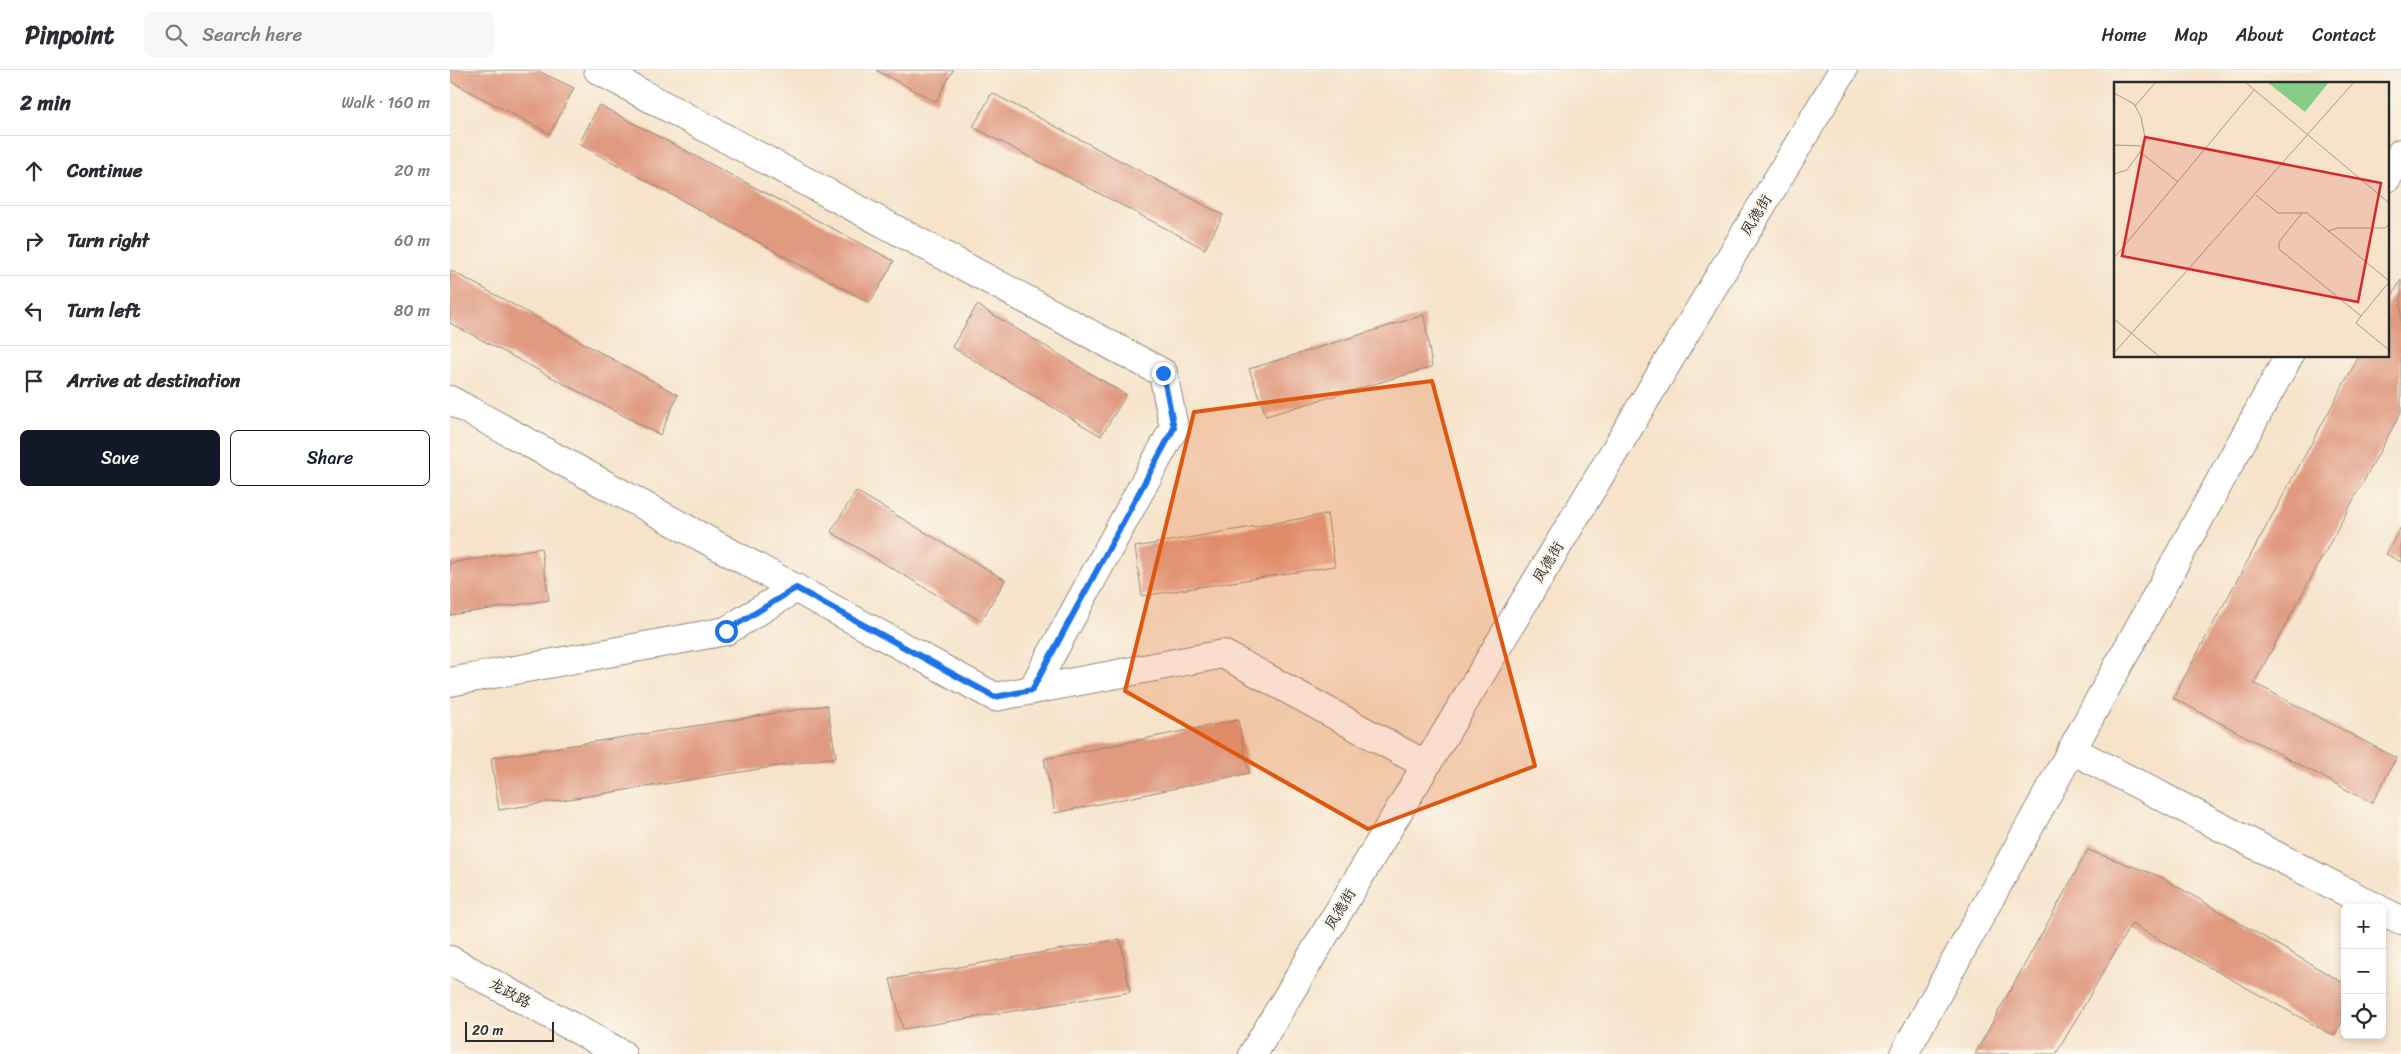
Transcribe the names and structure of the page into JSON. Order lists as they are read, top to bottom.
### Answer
{
  "streets": {
    "street": ["凤德街", "龙政路"]
  },
  "scale_bar": "20 m",
  "page": {
    "header": "Pinpoint",
    "search": "Search here",
    "nav": [
      "Home",
      "Map",
      "About",
      "Contact"
    ],
    "heading": ["2 min", "Walk · 160 m"],
    "list": [
      ["Continue", "20 m"],
      ["Turn right", "60 m"],
      ["Turn left", "80 m"],
      "Arrive at destination"
    ],
    "buttons": ["Save", "Share"],
    "map_buttons": ["+", "−"],
    "scale": "20 m"
  }
}
